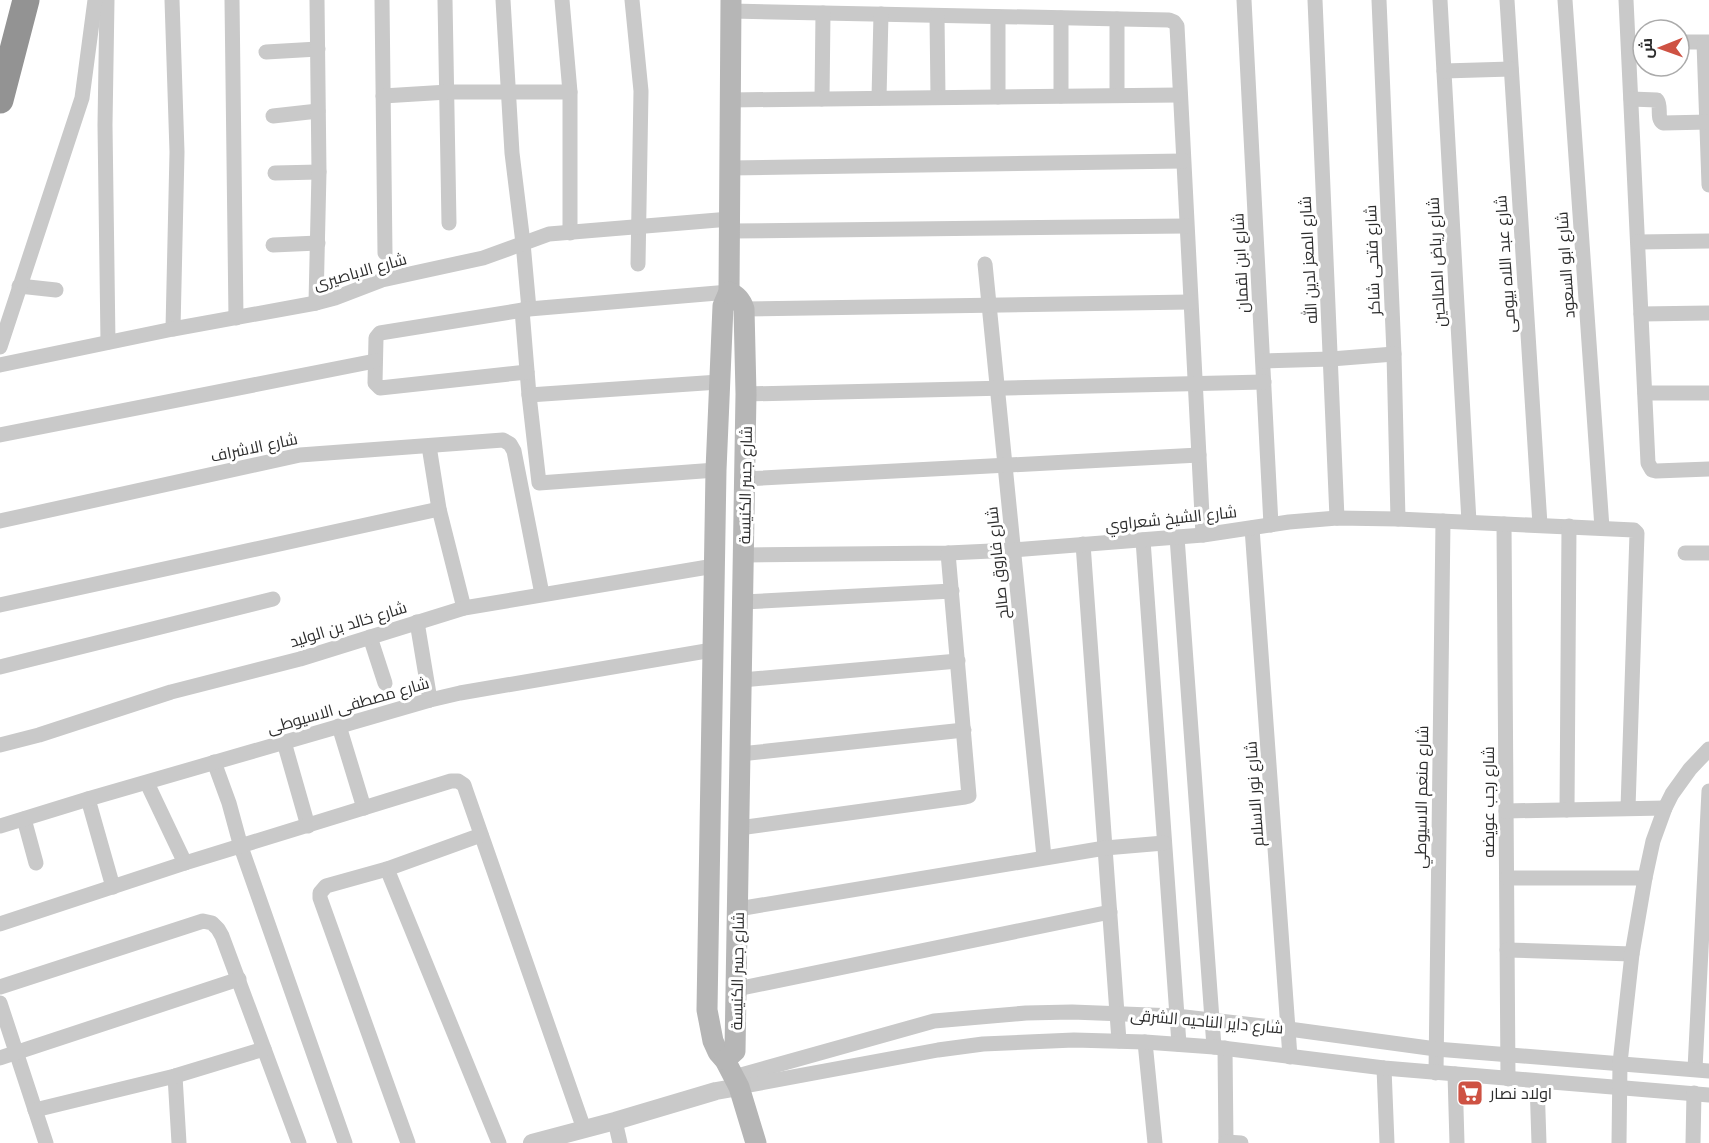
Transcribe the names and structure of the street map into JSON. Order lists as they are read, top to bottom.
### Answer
{
  "streets": {
    "main road": ["شارع جسر الكنيسة"],
    "street": [
      "شارع المعز لدين الله",
      "شارع فتحى شاكر",
      "شارع رياض الصالحين",
      "شارع ابن لقمان",
      "شارع عبد اللاه بيومى",
      "شارع ابو السعود",
      "شارع الاباصيرى",
      "شارع الاشراف",
      "شارع الشيخ شعراوي",
      "شارع فاروق صالح",
      "شارع خالد بن الوليد",
      "شارع مصطفى الاسيوطى",
      "شارع نور الاسلام",
      "شارع منعم الاسيوطي",
      "شارع رجب عويضه",
      "شارع داير الناحيه الشرقى"
    ]
  },
  "crossings": [
    ["شارع المعز لدين الله", "شارع الشيخ شعراوي"],
    ["شارع فتحى شاكر", "شارع الشيخ شعراوي"],
    ["شارع رياض الصالحين", "شارع الشيخ شعراوي"],
    ["شارع ابن لقمان", "شارع الشيخ شعراوي"],
    ["شارع عبد اللاه بيومى", "شارع الشيخ شعراوي"],
    ["شارع ابو السعود", "شارع الشيخ شعراوي"],
    ["شارع الاباصيرى", "شارع جسر الكنيسة"],
    ["شارع الاشراف", "شارع خالد بن الوليد"],
    ["شارع جسر الكنيسة", "شارع الشيخ شعراوي"],
    ["شارع جسر الكنيسة", "شارع خالد بن الوليد"],
    ["شارع جسر الكنيسة", "شارع مصطفى الاسيوطى"],
    ["شارع جسر الكنيسة", "شارع داير الناحيه الشرقى"],
    ["شارع الشيخ شعراوي", "شارع فاروق صالح"],
    ["شارع الشيخ شعراوي", "شارع نور الاسلام"],
    ["شارع الشيخ شعراوي", "شارع منعم الاسيوطي"],
    ["شارع الشيخ شعراوي", "شارع رجب عويضه"],
    ["شارع نور الاسلام", "شارع داير الناحيه الشرقى"],
    ["شارع منعم الاسيوطي", "شارع داير الناحيه الشرقى"],
    ["شارع رجب عويضه", "شارع داير الناحيه الشرقى"]
  ],
  "places": {
    "supermarket": ["اولاد نصار"]
  },
  "north": "left"
}
